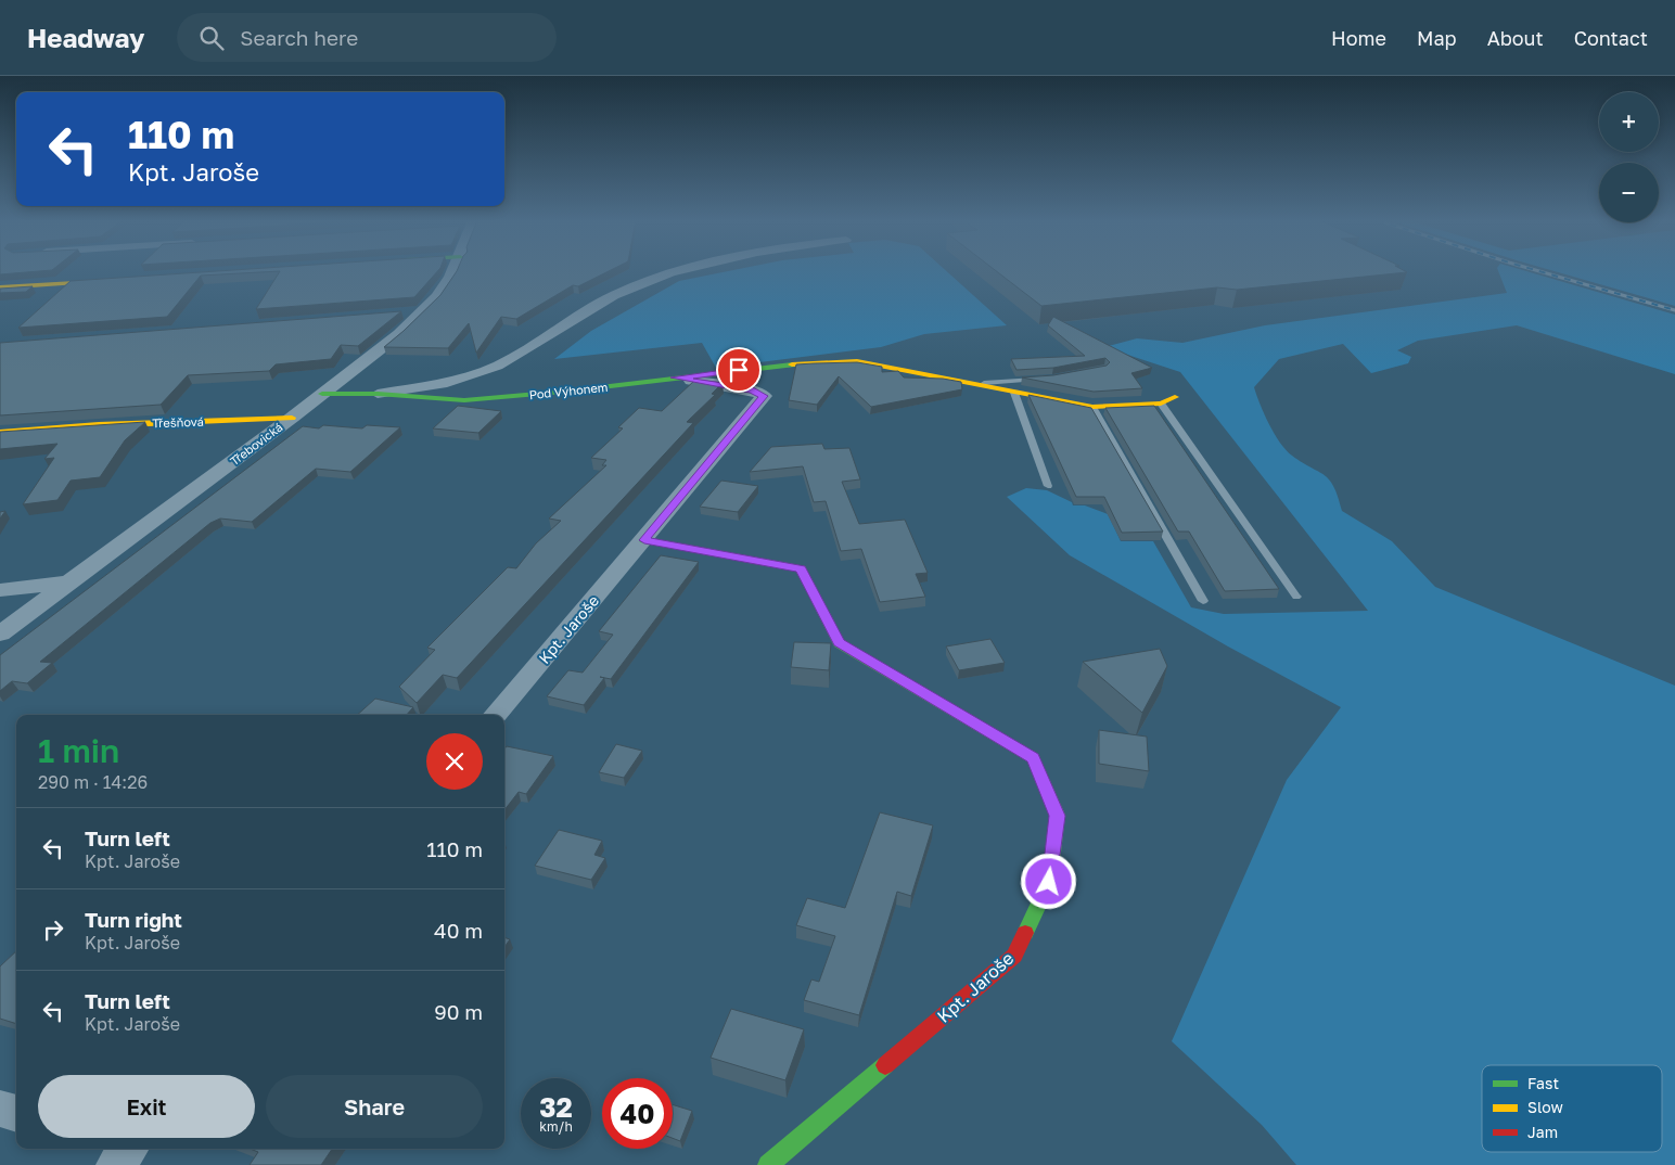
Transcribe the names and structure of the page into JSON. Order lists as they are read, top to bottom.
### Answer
{
  "streets": {
    "street": [
      "Pod Výhonem",
      "Třešňová",
      "Třebovická",
      "Kpt. Jaroše"
    ]
  },
  "crossings": [
    ["Pod Výhonem", "Třebovická"],
    ["Pod Výhonem", "Kpt. Jaroše"],
    ["Třešňová", "Třebovická"]
  ],
  "legend": ["Fast", "Slow", "Jam"],
  "page": {
    "header": "Headway",
    "search": "Search here",
    "nav": [
      "Home",
      "Map",
      "About",
      "Contact"
    ],
    "map_buttons": ["+", "−"],
    "turn": ["110 m", "Kpt. Jaroše"],
    "heading": ["1 min", "290 m · 14:26"],
    "list": [
      {
        "name": "Turn left",
        "note": "Kpt. Jaroše",
        "value": "110 m"
      },
      {
        "name": "Turn right",
        "note": "Kpt. Jaroše",
        "value": "40 m"
      },
      {
        "name": "Turn left",
        "note": "Kpt. Jaroše",
        "value": "90 m"
      }
    ],
    "buttons": ["Exit", "Share"],
    "speed": "32 km/h",
    "limit": "40"
  }
}
